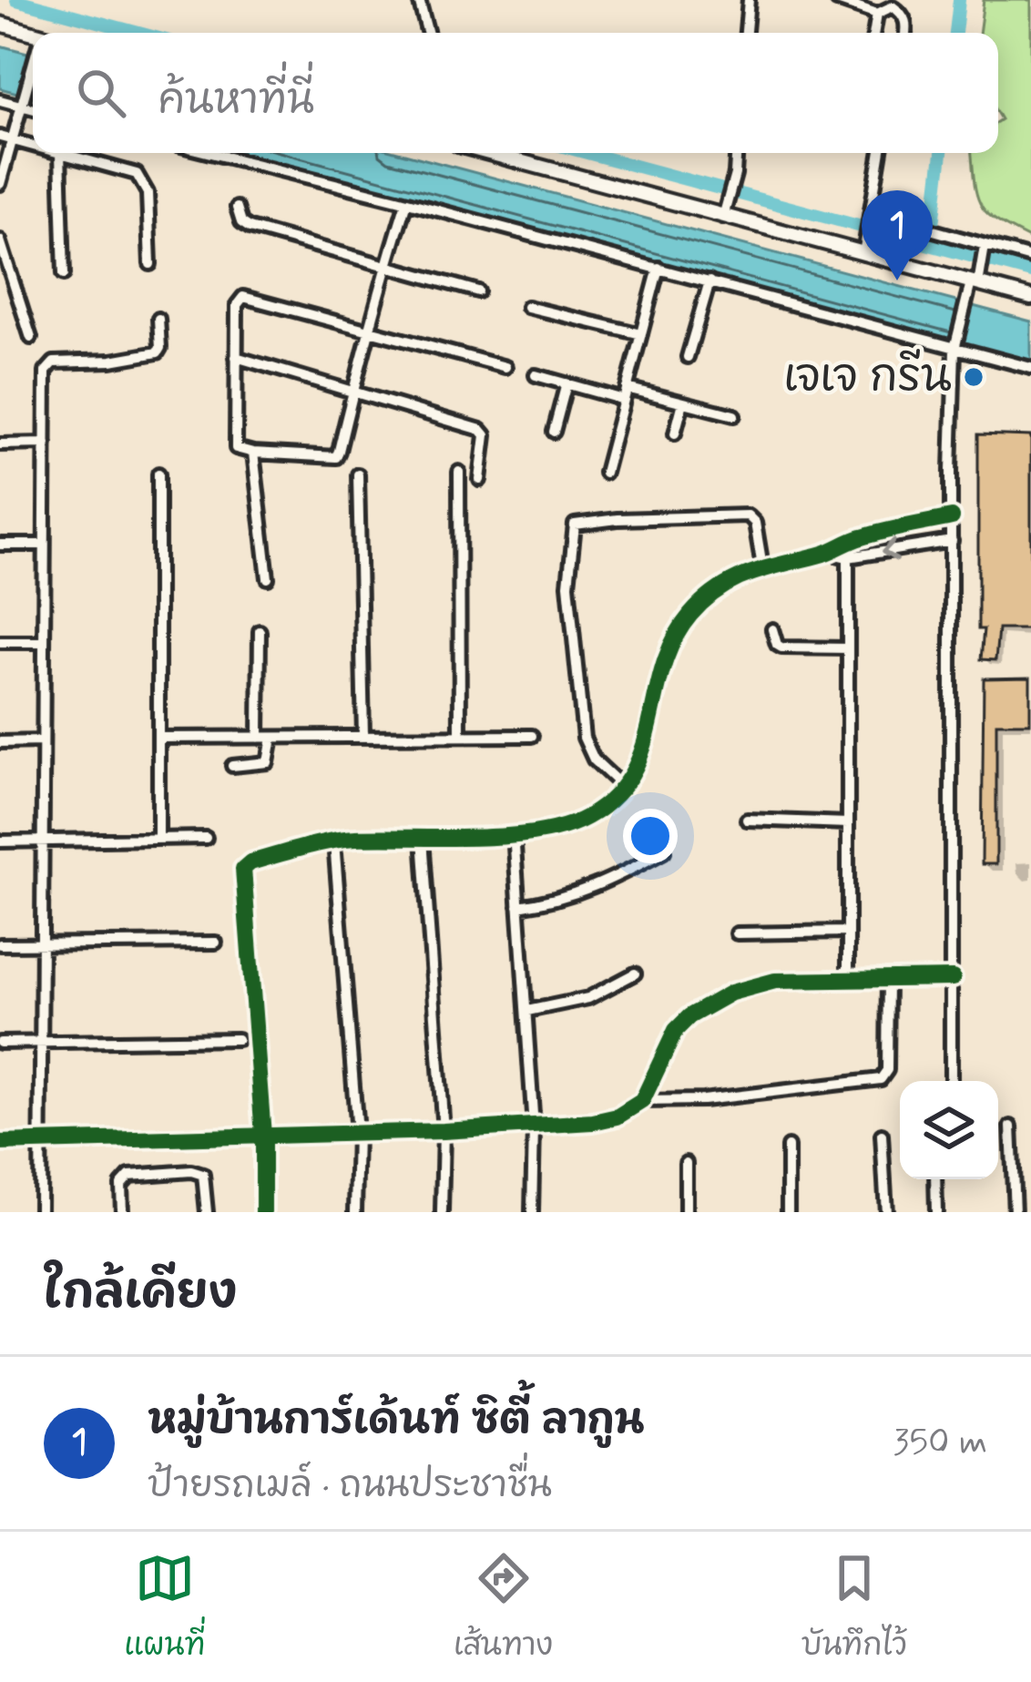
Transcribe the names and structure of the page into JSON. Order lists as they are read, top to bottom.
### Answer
{
  "places": ["เจเจ กรีน"],
  "page": {
    "search": "ค้นหาที่นี่",
    "pins": "1",
    "heading": "ใกล้เคียง",
    "list": [
      {
        "mark": "1",
        "name": "หมู่บ้านการ์เด้นท์ ซิตี้ ลากูน",
        "note": "ป้ายรถเมล์ · ถนนประชาชื่น",
        "value": "350 m"
      }
    ],
    "nav": ["แผนที่", "เส้นทาง", "บันทึกไว้"]
  }
}
